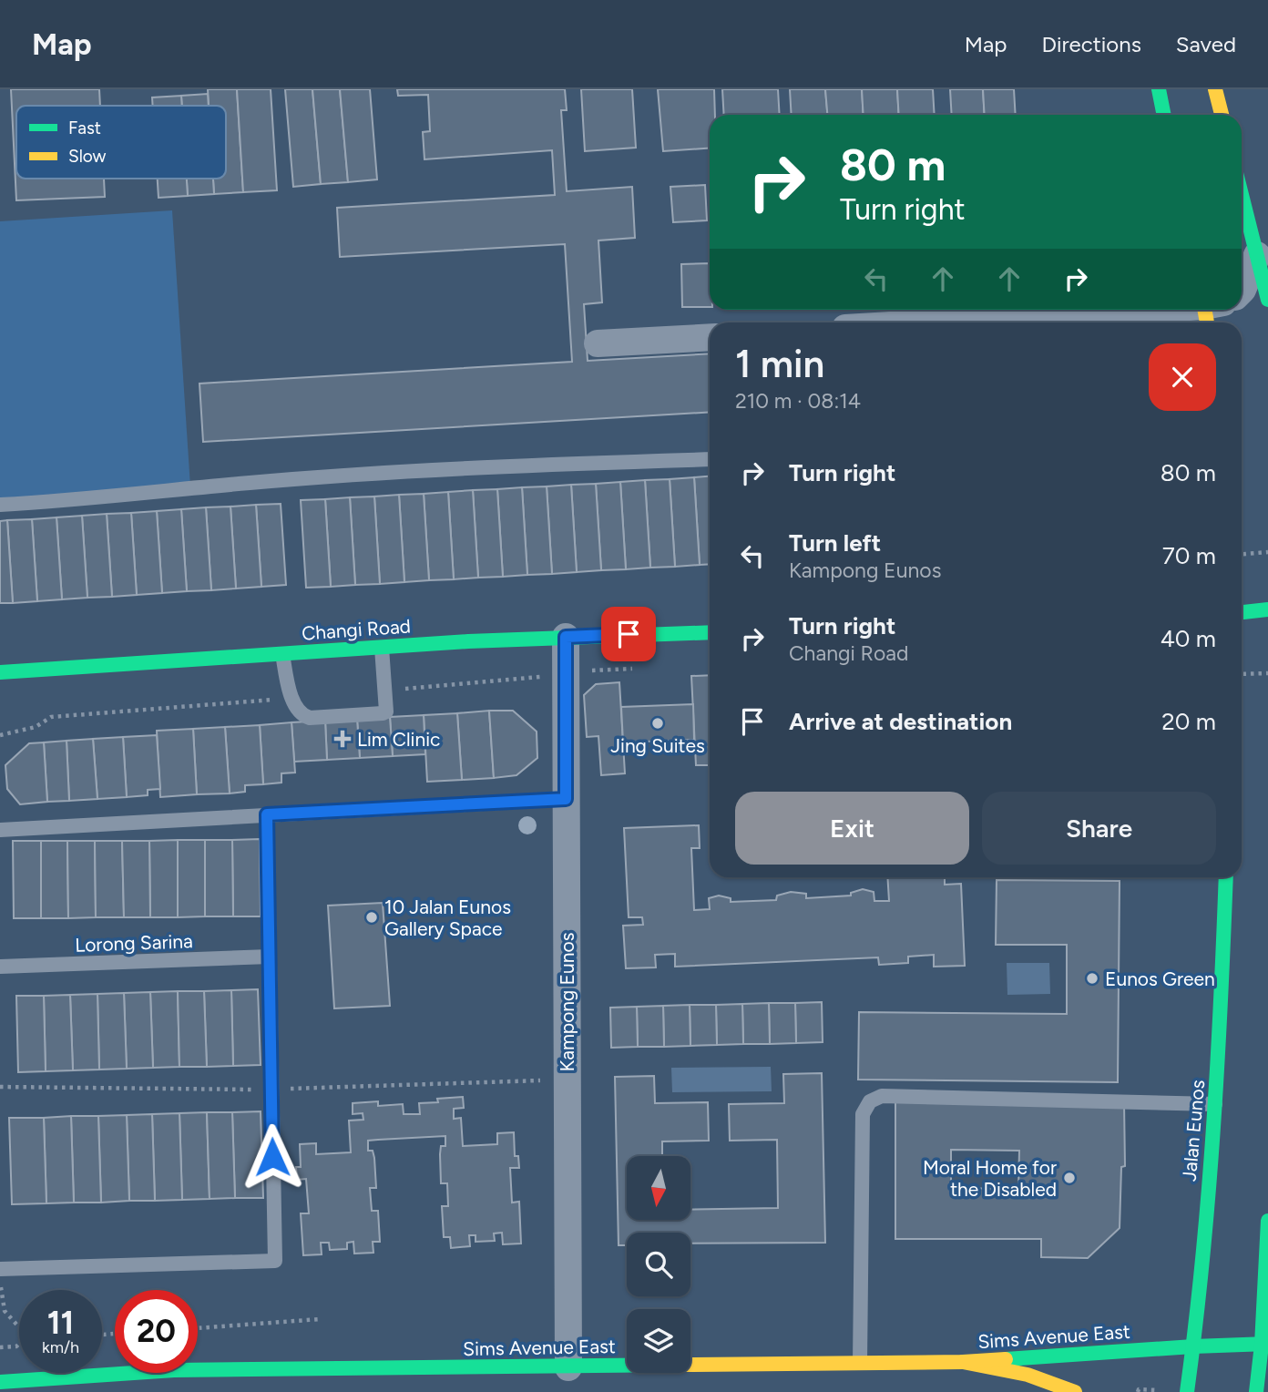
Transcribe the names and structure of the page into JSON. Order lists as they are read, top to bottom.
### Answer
{
  "streets": {
    "main road": ["Changi Road", "Jalan Eunos", "Sims Avenue East"],
    "street": ["Kampong Eunos"],
    "lane": ["Lorong Sarina"]
  },
  "crossings": [
    ["Changi Road", "Kampong Eunos"],
    ["Kampong Eunos", "Sims Avenue East"],
    ["Jalan Eunos", "Sims Avenue East"]
  ],
  "places": {
    "other": [
      "Jing Suites",
      "10 Jalan Eunos Gallery Space",
      "Eunos Green",
      "Moral Home for the Disabled"
    ],
    "health": ["Lim Clinic"]
  },
  "legend": ["Fast", "Slow"],
  "north": "bottom",
  "page": {
    "header": "Map",
    "nav": ["Map", "Directions", "Saved"],
    "turn": ["80 m", "Turn right"],
    "heading": ["1 min", "210 m · 08:14"],
    "list": [
      {
        "name": "Turn right",
        "value": "80 m"
      },
      {
        "name": "Turn left",
        "note": "Kampong Eunos",
        "value": "70 m"
      },
      {
        "name": "Turn right",
        "note": "Changi Road",
        "value": "40 m"
      },
      {
        "name": "Arrive at destination",
        "value": "20 m"
      }
    ],
    "buttons": ["Exit", "Share"],
    "speed": "11 km/h",
    "limit": "20"
  }
}
